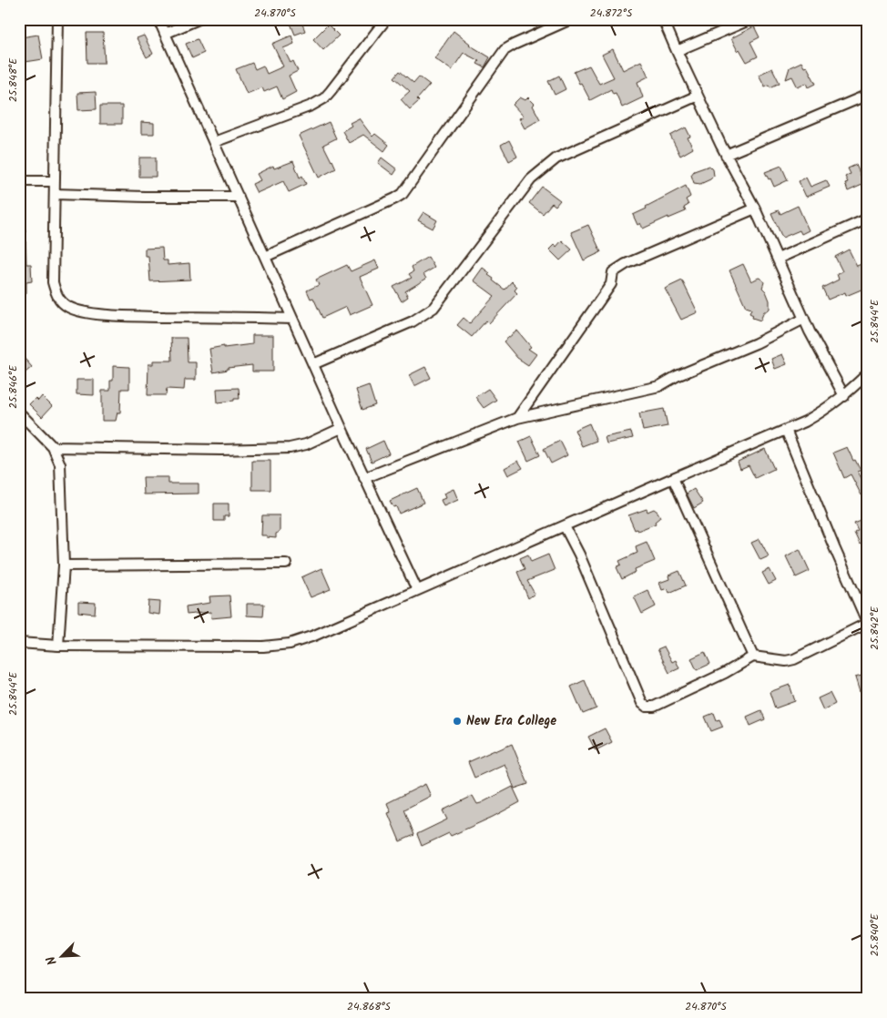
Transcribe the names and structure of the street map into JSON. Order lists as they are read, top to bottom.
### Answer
{
  "places": ["New Era College"],
  "north": "bottom left",
  "coordinates": [
    "24.870°S",
    "24.872°S",
    "25.848°E",
    "25.844°E",
    "25.846°E",
    "25.842°E",
    "25.840°E",
    "24.868°S"
  ]
}
